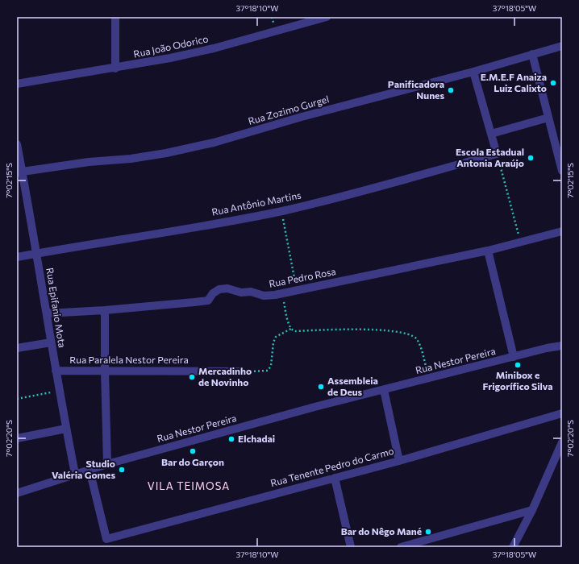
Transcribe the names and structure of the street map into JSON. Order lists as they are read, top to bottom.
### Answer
{
  "streets": {
    "street": [
      "Rua João Odorico",
      "Rua Zozimo Gurgel",
      "Rua Antônio Martins",
      "Rua Pedro Rosa",
      "Rua Epifanio Mota",
      "Rua Paralela Nestor Pereira",
      "Rua Nestor Pereira",
      "Rua Tenente Pedro do Carmo"
    ]
  },
  "crossings": [
    ["Rua Zozimo Gurgel", "Rua Epifanio Mota"],
    ["Rua Antônio Martins", "Rua Epifanio Mota"],
    ["Rua Pedro Rosa", "Rua Epifanio Mota"],
    ["Rua Epifanio Mota", "Rua Paralela Nestor Pereira"],
    ["Rua Epifanio Mota", "Rua Nestor Pereira"],
    ["Rua Nestor Pereira", "Rua Tenente Pedro do Carmo"]
  ],
  "districts": ["VILA TEIMOSA"],
  "places": [
    "E.M.E.F Anaiza Luiz Calixto",
    "Panificadora Nunes",
    "Escola Estadual Antonia Araújo",
    "Minibox e Frigorífico Silva",
    "Mercadinho de Novinho",
    "Assembleia de Deus",
    "Elchadai",
    "Bar do Garçon",
    "Studio Valéria Gomes",
    "Bar do Nêgo Mané"
  ],
  "coordinates": [
    "37°18'10\"W",
    "37°18'05\"W",
    "7°02'15\"S",
    "7°02'20\"S"
  ]
}
